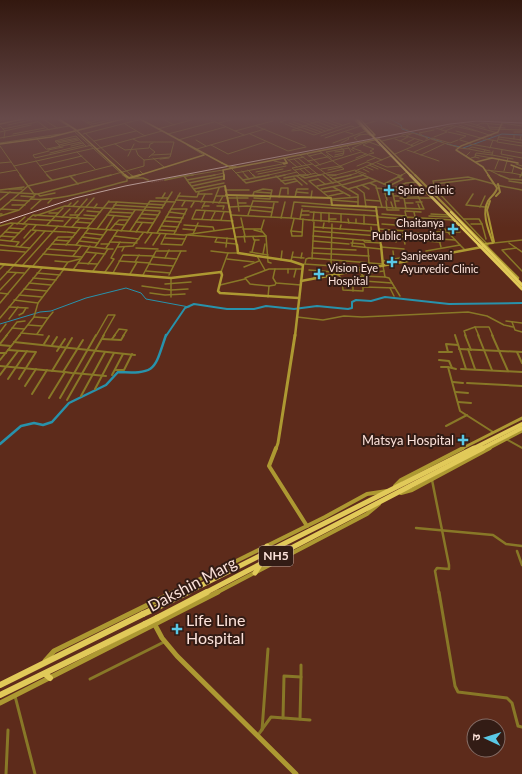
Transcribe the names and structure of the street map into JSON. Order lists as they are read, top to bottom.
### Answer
{
  "streets": {
    "highway": ["NH5", "Dakshin Marg"]
  },
  "places": {
    "health": [
      "Spine Clinic",
      "Chaitanya Public Hospital",
      "Sanjeevani Ayurvedic Clinic",
      "Vision Eye Hospital",
      "Matsya Hospital",
      "Life Line Hospital"
    ]
  },
  "north": "left"
}
